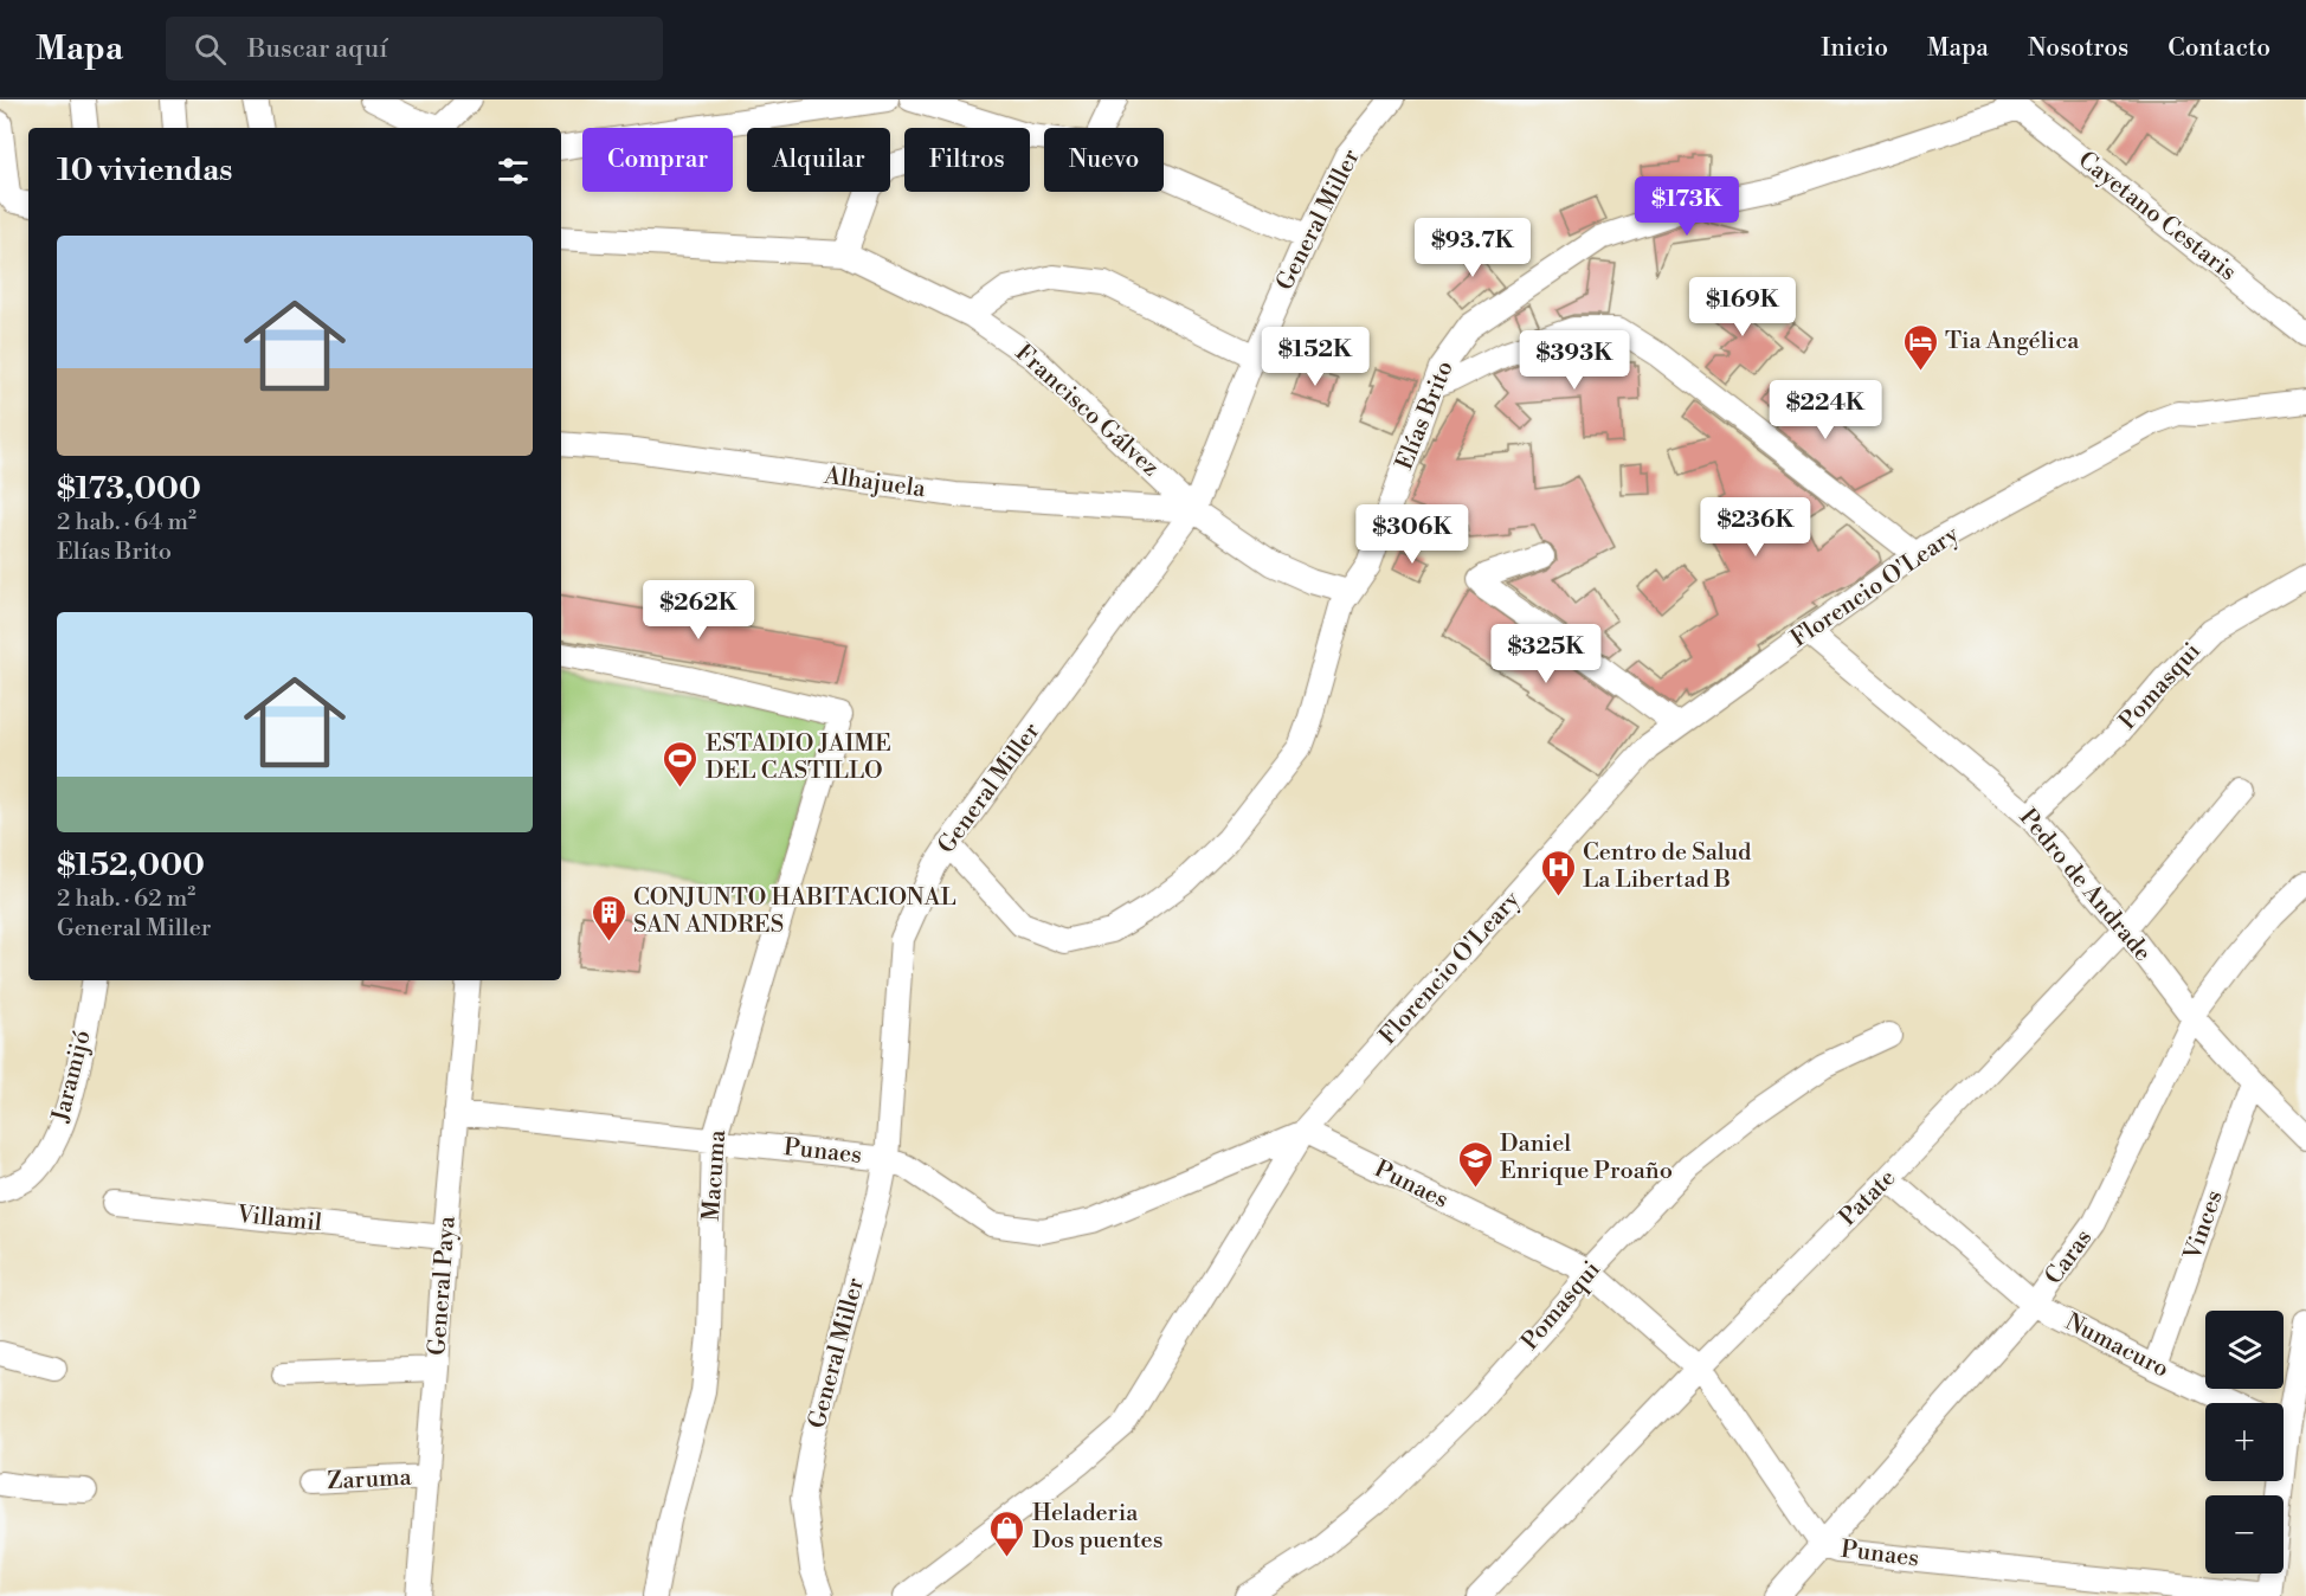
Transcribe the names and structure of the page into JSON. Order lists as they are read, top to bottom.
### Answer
{
  "streets": {
    "street": [
      "Cayetano Cestaris",
      "General Miller",
      "Francisco Gálvez",
      "Elías Brito",
      "Alhajuela",
      "Florencio O'Leary",
      "Pomasqui",
      "Pedro de Andrade",
      "Jaramijó",
      "Punaes",
      "Macuma",
      "Patate",
      "Villamil",
      "Vinces",
      "Caras",
      "General Paya",
      "Numacuro",
      "Zaruma"
    ]
  },
  "crossings": [
    ["Cayetano Cestaris", "Elías Brito"],
    ["General Miller", "Francisco Gálvez"],
    ["General Miller", "Elías Brito"],
    ["General Miller", "Alhajuela"],
    ["General Miller", "Punaes"],
    ["Francisco Gálvez", "Elías Brito"],
    ["Francisco Gálvez", "Alhajuela"],
    ["Florencio O'Leary", "Pedro de Andrade"],
    ["Florencio O'Leary", "Punaes"],
    ["Pomasqui", "Pedro de Andrade"],
    ["Pomasqui", "Punaes"],
    ["Pedro de Andrade", "Patate"],
    ["Pedro de Andrade", "Vinces"],
    ["Pedro de Andrade", "Caras"],
    ["Punaes", "Macuma"],
    ["Punaes", "Patate"],
    ["Punaes", "Caras"],
    ["Punaes", "General Paya"],
    ["Patate", "Numacuro"],
    ["Villamil", "General Paya"],
    ["Vinces", "Numacuro"],
    ["Caras", "Numacuro"],
    ["General Paya", "Zaruma"]
  ],
  "places": {
    "hotel": ["Tia Angélica"],
    "sports": ["ESTADIO JAIME DEL CASTILLO"],
    "hospital": ["Centro de Salud La Libertad B"],
    "building": ["CONJUNTO HABITACIONAL SAN ANDRES"],
    "school or university": ["Daniel Enrique Proaño"],
    "shop": ["Heladeria Dos puentes"]
  },
  "page": {
    "header": "Mapa",
    "search": "Buscar aquí",
    "nav": [
      "Inicio",
      "Mapa",
      "Nosotros",
      "Contacto"
    ],
    "chip": [
      "Comprar",
      "Alquilar",
      "Filtros",
      "Nuevo"
    ],
    "heading": "10 viviendas",
    "price": [
      "$173K",
      "$93.7K",
      "$169K",
      "$152K",
      "$393K",
      "$224K",
      "$236K",
      "$306K",
      "$262K",
      "$325K"
    ],
    "list": [
      {
        "name": "$173,000",
        "note": "2 hab. · 64 m² · Elías Brito"
      },
      {
        "name": "$152,000",
        "note": "2 hab. · 62 m² · General Miller"
      }
    ],
    "map_buttons": ["+", "−"]
  }
}
